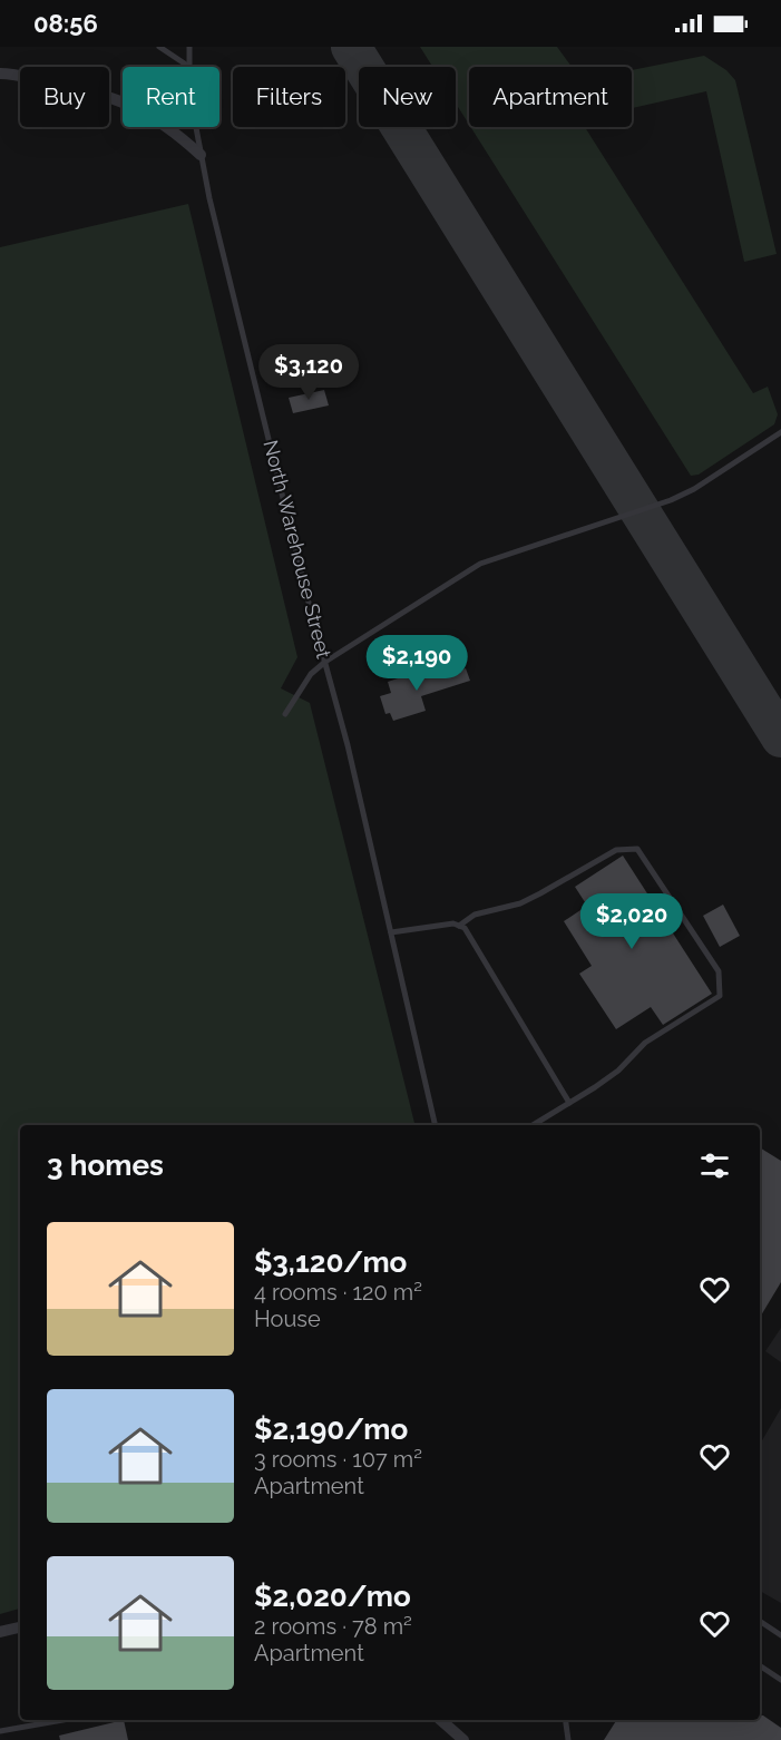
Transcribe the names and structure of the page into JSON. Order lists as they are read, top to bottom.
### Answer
{
  "streets": {
    "lane": ["North Warehouse Street"]
  },
  "page": {
    "status": "08:56",
    "chip": [
      "Buy",
      "Rent",
      "Filters",
      "New",
      "Apartment"
    ],
    "price": ["$3,120", "$2,190", "$2,020"],
    "heading": "3 homes",
    "list": [
      {
        "name": "$3,120/mo",
        "note": "4 rooms · 120 m² · House"
      },
      {
        "name": "$2,190/mo",
        "note": "3 rooms · 107 m² · Apartment"
      },
      {
        "name": "$2,020/mo",
        "note": "2 rooms · 78 m² · Apartment"
      }
    ]
  }
}
